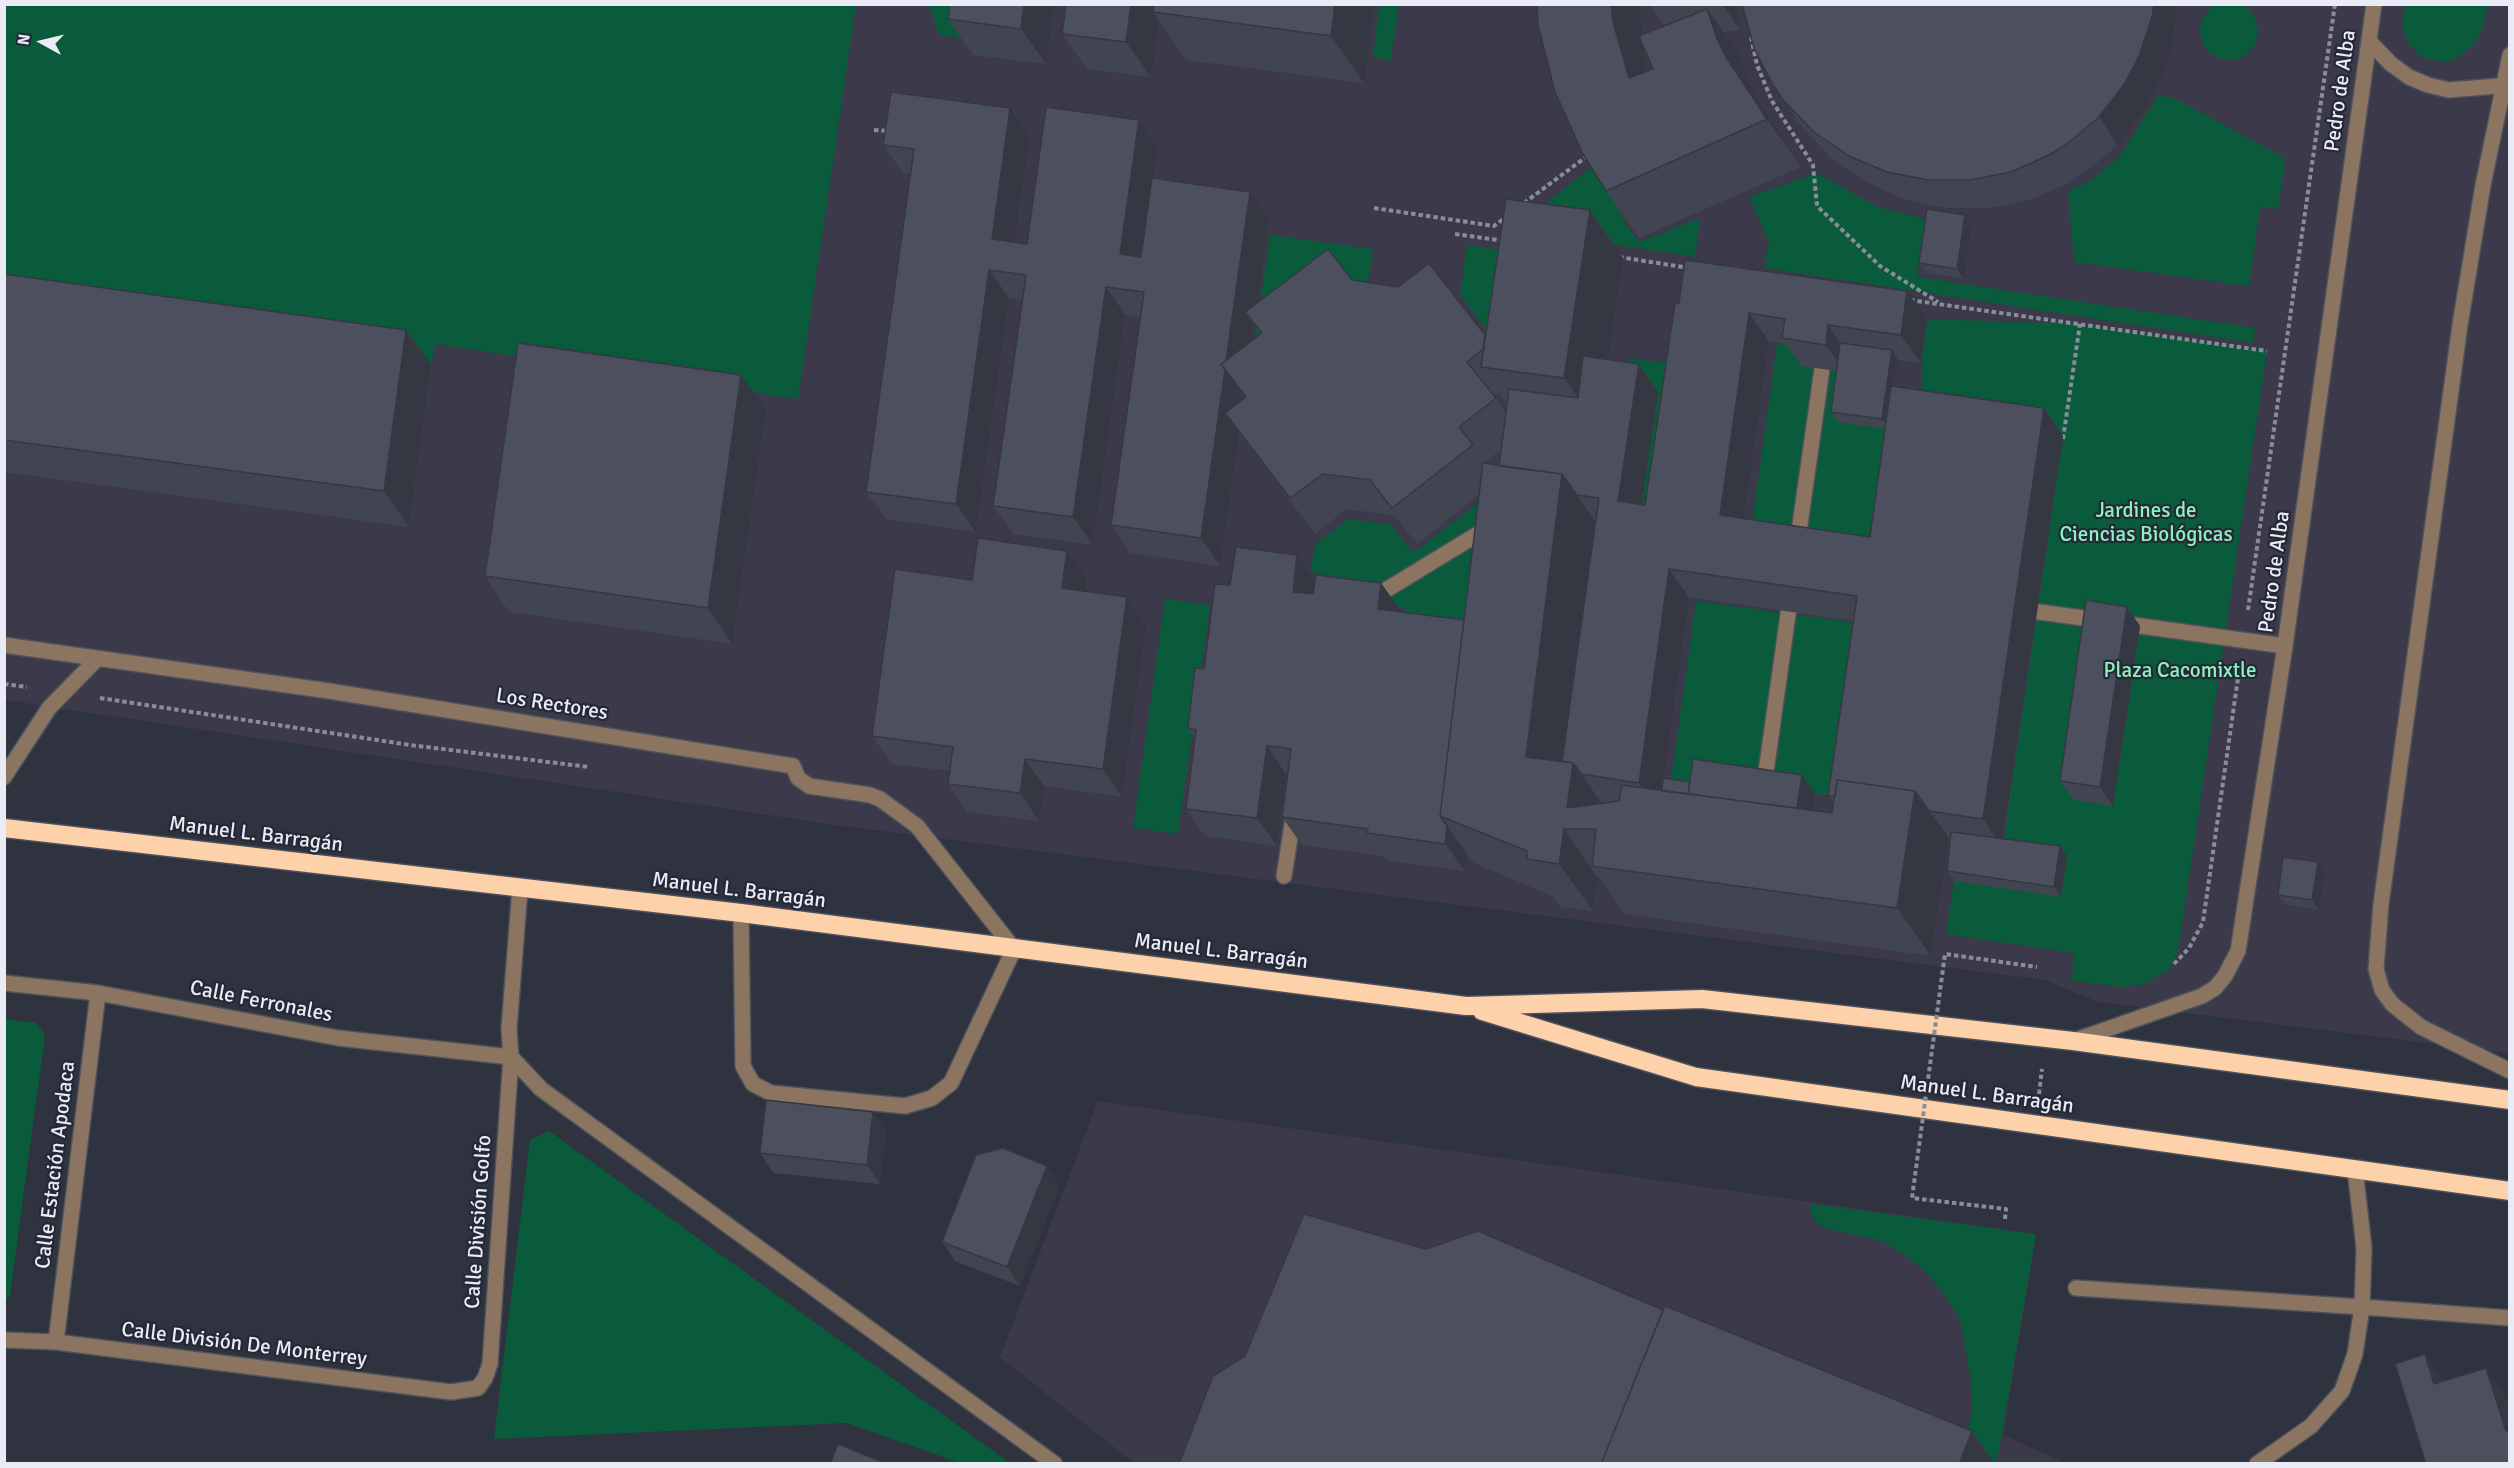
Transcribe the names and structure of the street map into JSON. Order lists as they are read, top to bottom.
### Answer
{
  "streets": {
    "highway": ["Manuel L. Barragán"],
    "street": [
      "Pedro de Alba",
      "Los Rectores",
      "Calle Ferronales",
      "Calle Estación Apodaca",
      "Calle División Golfo",
      "Calle División De Monterrey"
    ]
  },
  "crossings": [
    ["Pedro de Alba", "Manuel L. Barragán"],
    ["Los Rectores", "Manuel L. Barragán"],
    ["Manuel L. Barragán", "Calle División Golfo"],
    ["Calle Ferronales", "Calle Estación Apodaca"],
    ["Calle Ferronales", "Calle División Golfo"],
    ["Calle Estación Apodaca", "Calle División De Monterrey"],
    ["Calle División Golfo", "Calle División De Monterrey"]
  ],
  "parks": ["Jardines de Ciencias Biológicas", "Plaza Cacomixtle"],
  "north": "left"
}
